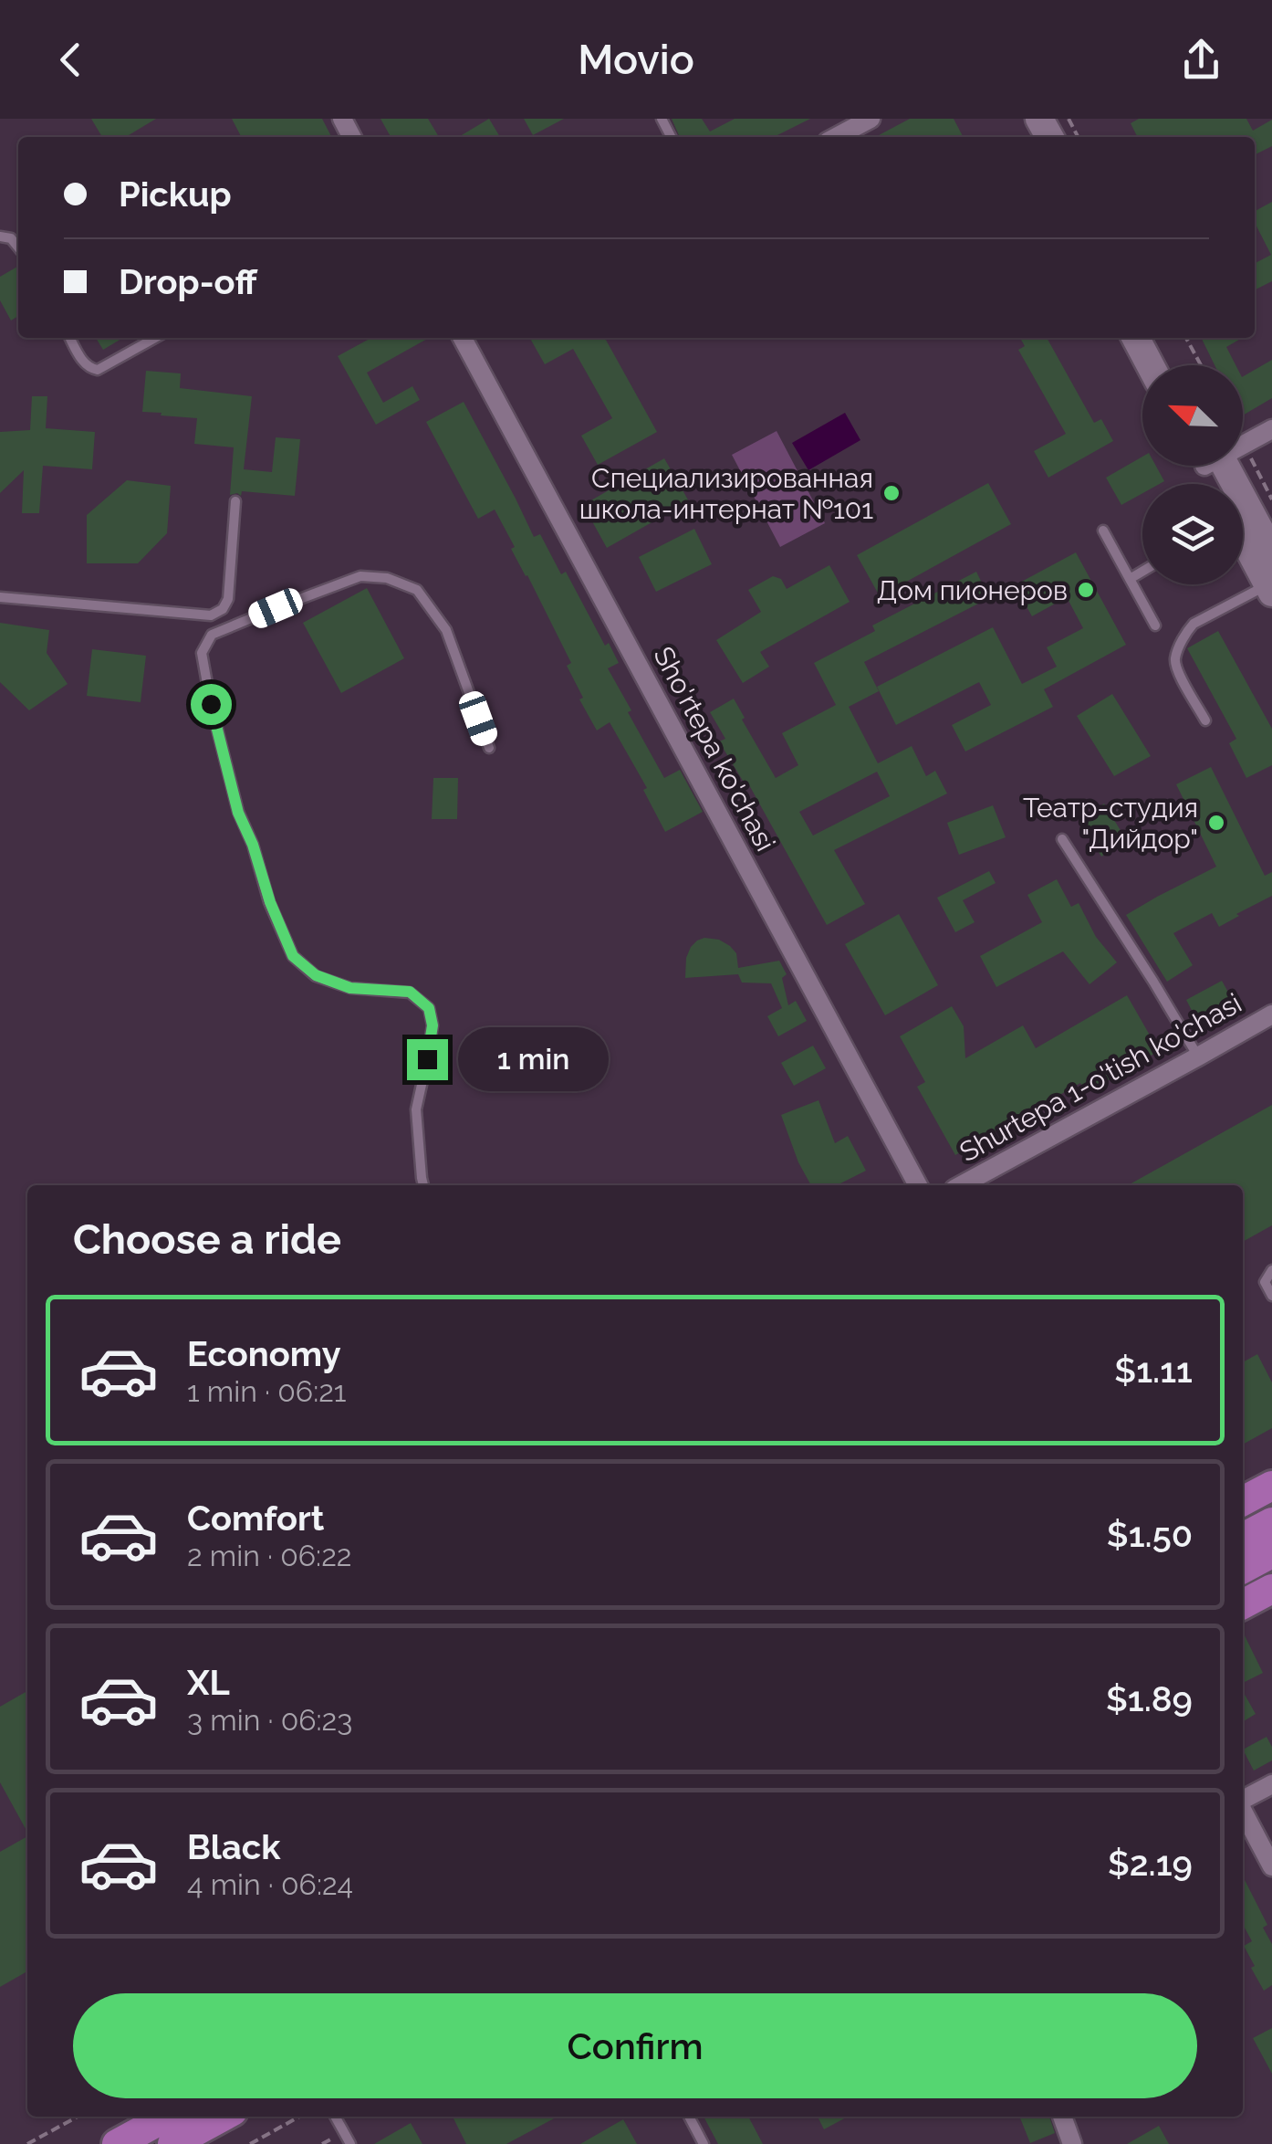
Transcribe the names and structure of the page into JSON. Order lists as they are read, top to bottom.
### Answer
{
  "streets": {
    "street": ["Sho'rtepa ko'chasi", "Shurtepa 1-o'tish ko'chasi"]
  },
  "places": ["Специализированная школа-интернат №101", "Дом пионеров", "Театр-студия \"Дийдор\""],
  "north": "top left",
  "page": {
    "header": "Movio",
    "banner": ["Pickup", "Drop-off"],
    "bubble": "1 min",
    "heading": "Choose a ride",
    "list": [
      {
        "name": "Economy",
        "note": "1 min · 06:21",
        "value": "$1.11"
      },
      {
        "name": "Comfort",
        "note": "2 min · 06:22",
        "value": "$1.50"
      },
      {
        "name": "XL",
        "note": "3 min · 06:23",
        "value": "$1.89"
      },
      {
        "name": "Black",
        "note": "4 min · 06:24",
        "value": "$2.19"
      }
    ],
    "buttons": "Confirm"
  }
}
